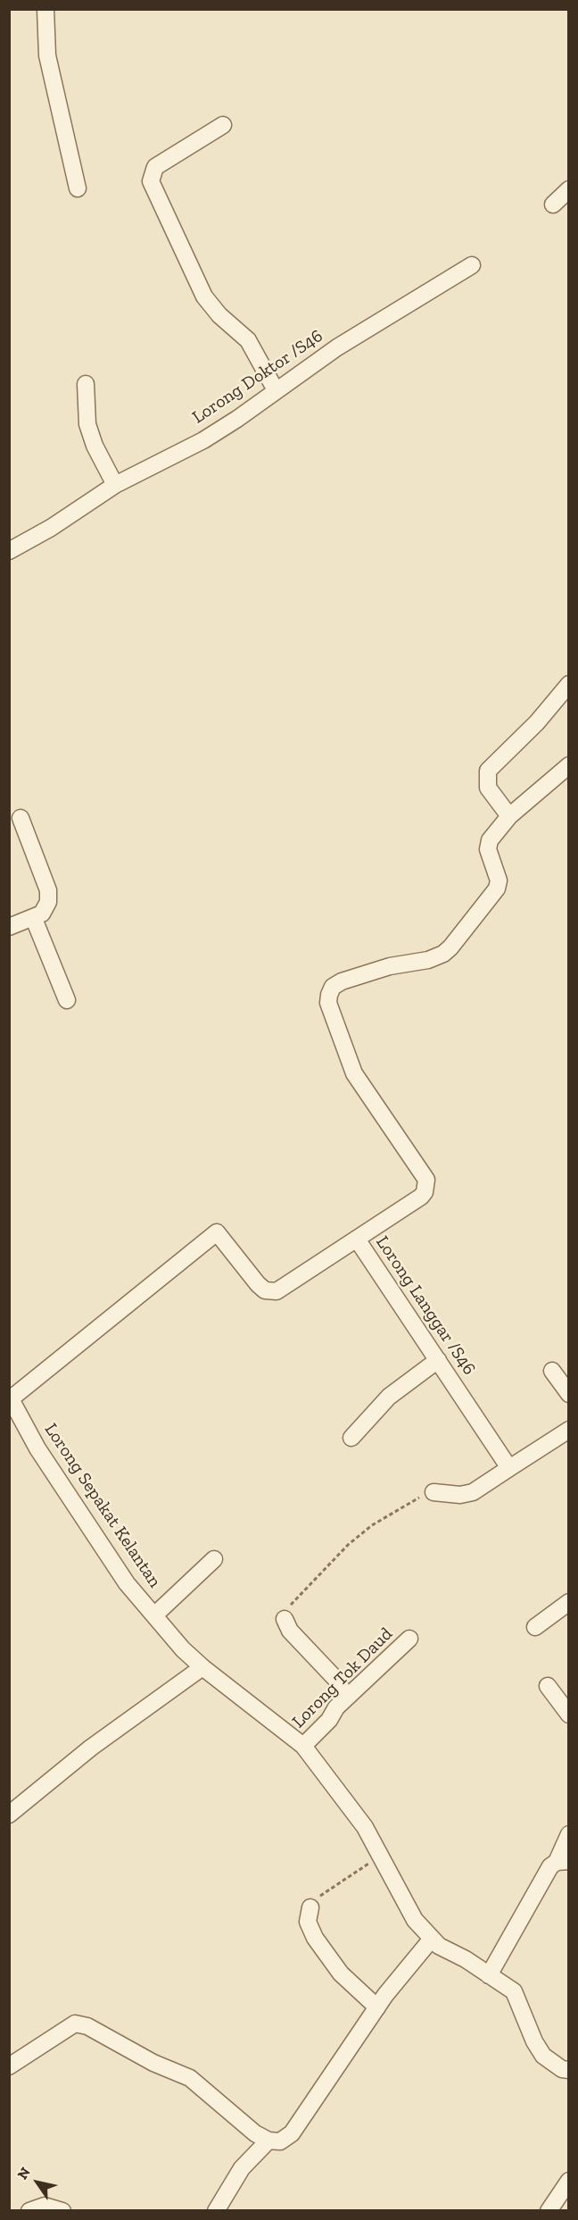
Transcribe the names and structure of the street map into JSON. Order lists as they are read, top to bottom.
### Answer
{
  "streets": {
    "street": [
      "Lorong Doktor /S46",
      "Lorong Langgar /S46",
      "Lorong Sepakat Kelantan",
      "Lorong Tok Daud"
    ]
  },
  "crossings": [
    ["Lorong Langgar /S46", "Lorong Sepakat Kelantan"],
    ["Lorong Sepakat Kelantan", "Lorong Tok Daud"]
  ],
  "north": "top left"
}
